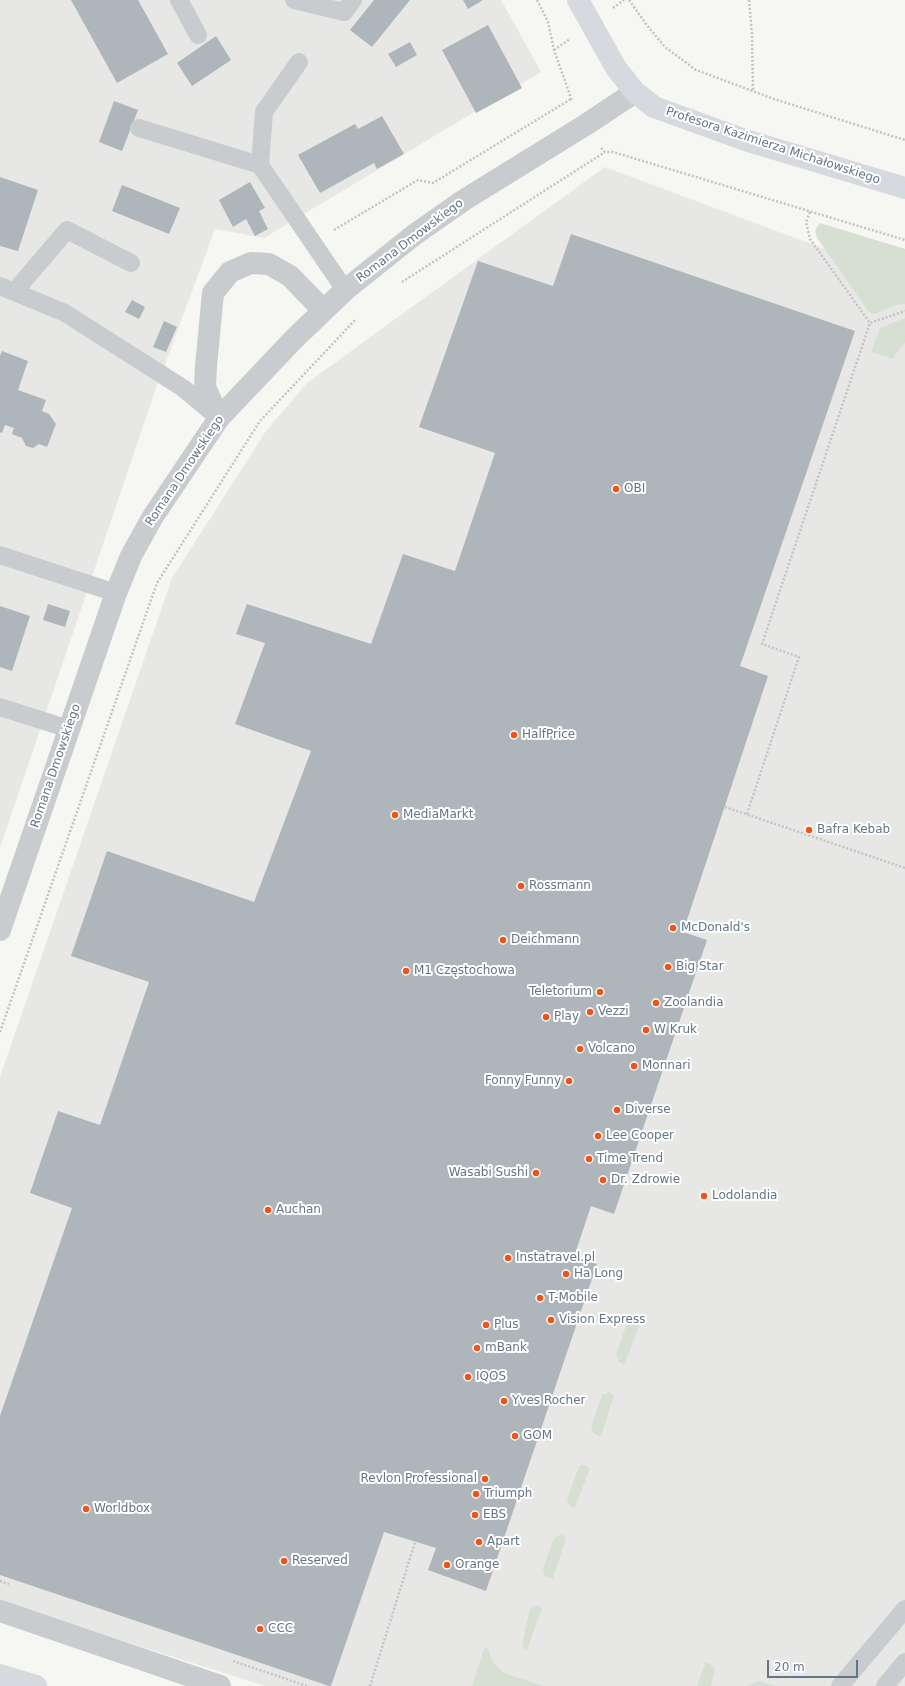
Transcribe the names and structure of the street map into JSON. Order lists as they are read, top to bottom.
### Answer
{
  "streets": {
    "street": ["Profesora Kazimierza Michałowskiego", "Romana Dmowskiego"]
  },
  "crossings": [
    ["Profesora Kazimierza Michałowskiego", "Romana Dmowskiego"]
  ],
  "places": [
    "OBI",
    "HalfPrice",
    "MediaMarkt",
    "Bafra Kebab",
    "Rossmann",
    "McDonald's",
    "Deichmann",
    "Big Star",
    "M1 Częstochowa",
    "Teletorium",
    "Zoolandia",
    "Vezzi",
    "Play",
    "W Kruk",
    "Volcano",
    "Monnari",
    "Fonny Funny",
    "Diverse",
    "Lee Cooper",
    "Time Trend",
    "Wasabi Sushi",
    "Dr. Zdrowie",
    "Lodolandia",
    "Auchan",
    "Instatravel.pl",
    "Ha Long",
    "T-Mobile",
    "Vision Express",
    "Plus",
    "mBank",
    "IQOS",
    "Yves Rocher",
    "GOM",
    "Revlon Professional",
    "Triumph",
    "Worldbox",
    "EBS",
    "Apart",
    "Reserved",
    "Orange",
    "CCC"
  ],
  "scale_bar": "20 m"
}
